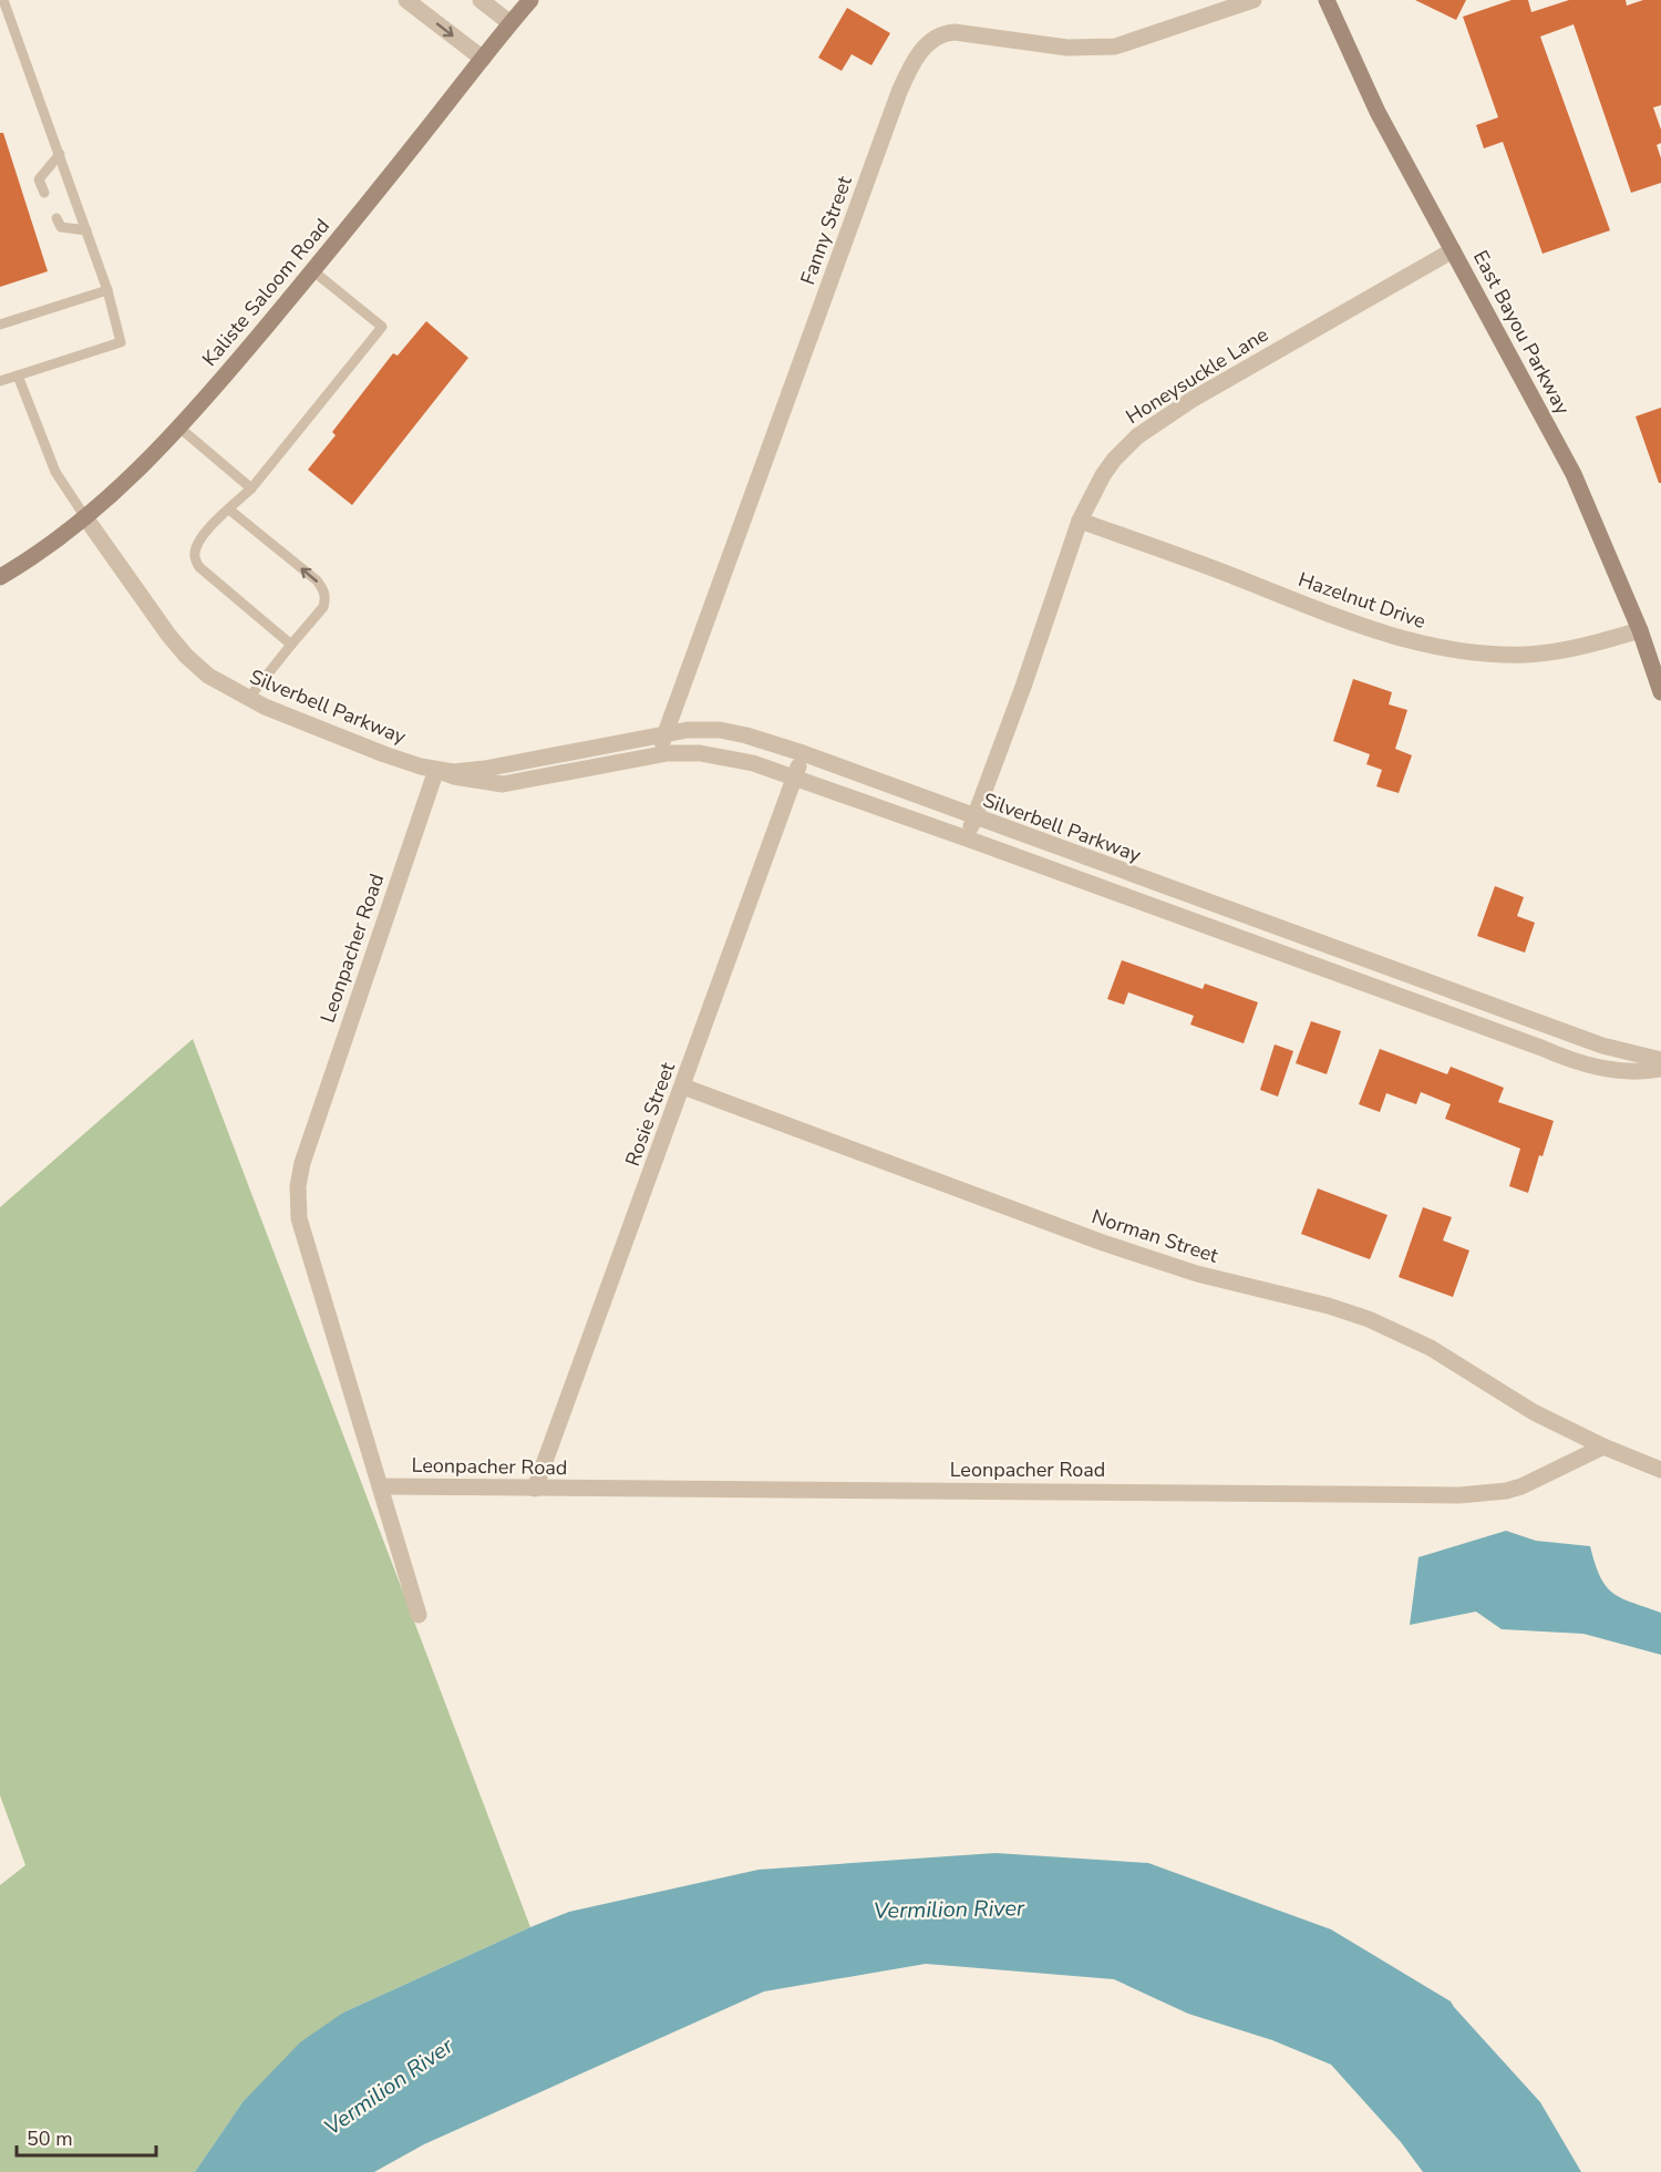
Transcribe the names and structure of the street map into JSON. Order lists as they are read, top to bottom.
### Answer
{
  "streets": {
    "main road": ["Kaliste Saloom Road", "East Bayou Parkway"],
    "street": [
      "Fanny Street",
      "Honeysuckle Lane",
      "Hazelnut Drive",
      "Silverbell Parkway",
      "Leonpacher Road",
      "Rosie Street",
      "Norman Street"
    ]
  },
  "crossings": [
    ["Fanny Street", "Silverbell Parkway"],
    ["Kaliste Saloom Road", "Silverbell Parkway"],
    ["East Bayou Parkway", "Honeysuckle Lane"],
    ["East Bayou Parkway", "Hazelnut Drive"],
    ["Honeysuckle Lane", "Hazelnut Drive"],
    ["Honeysuckle Lane", "Silverbell Parkway"],
    ["Silverbell Parkway", "Leonpacher Road"],
    ["Silverbell Parkway", "Rosie Street"],
    ["Leonpacher Road", "Rosie Street"],
    ["Leonpacher Road", "Norman Street"],
    ["Rosie Street", "Norman Street"]
  ],
  "water": ["Vermilion River"],
  "scale_bar": "50 m"
}
